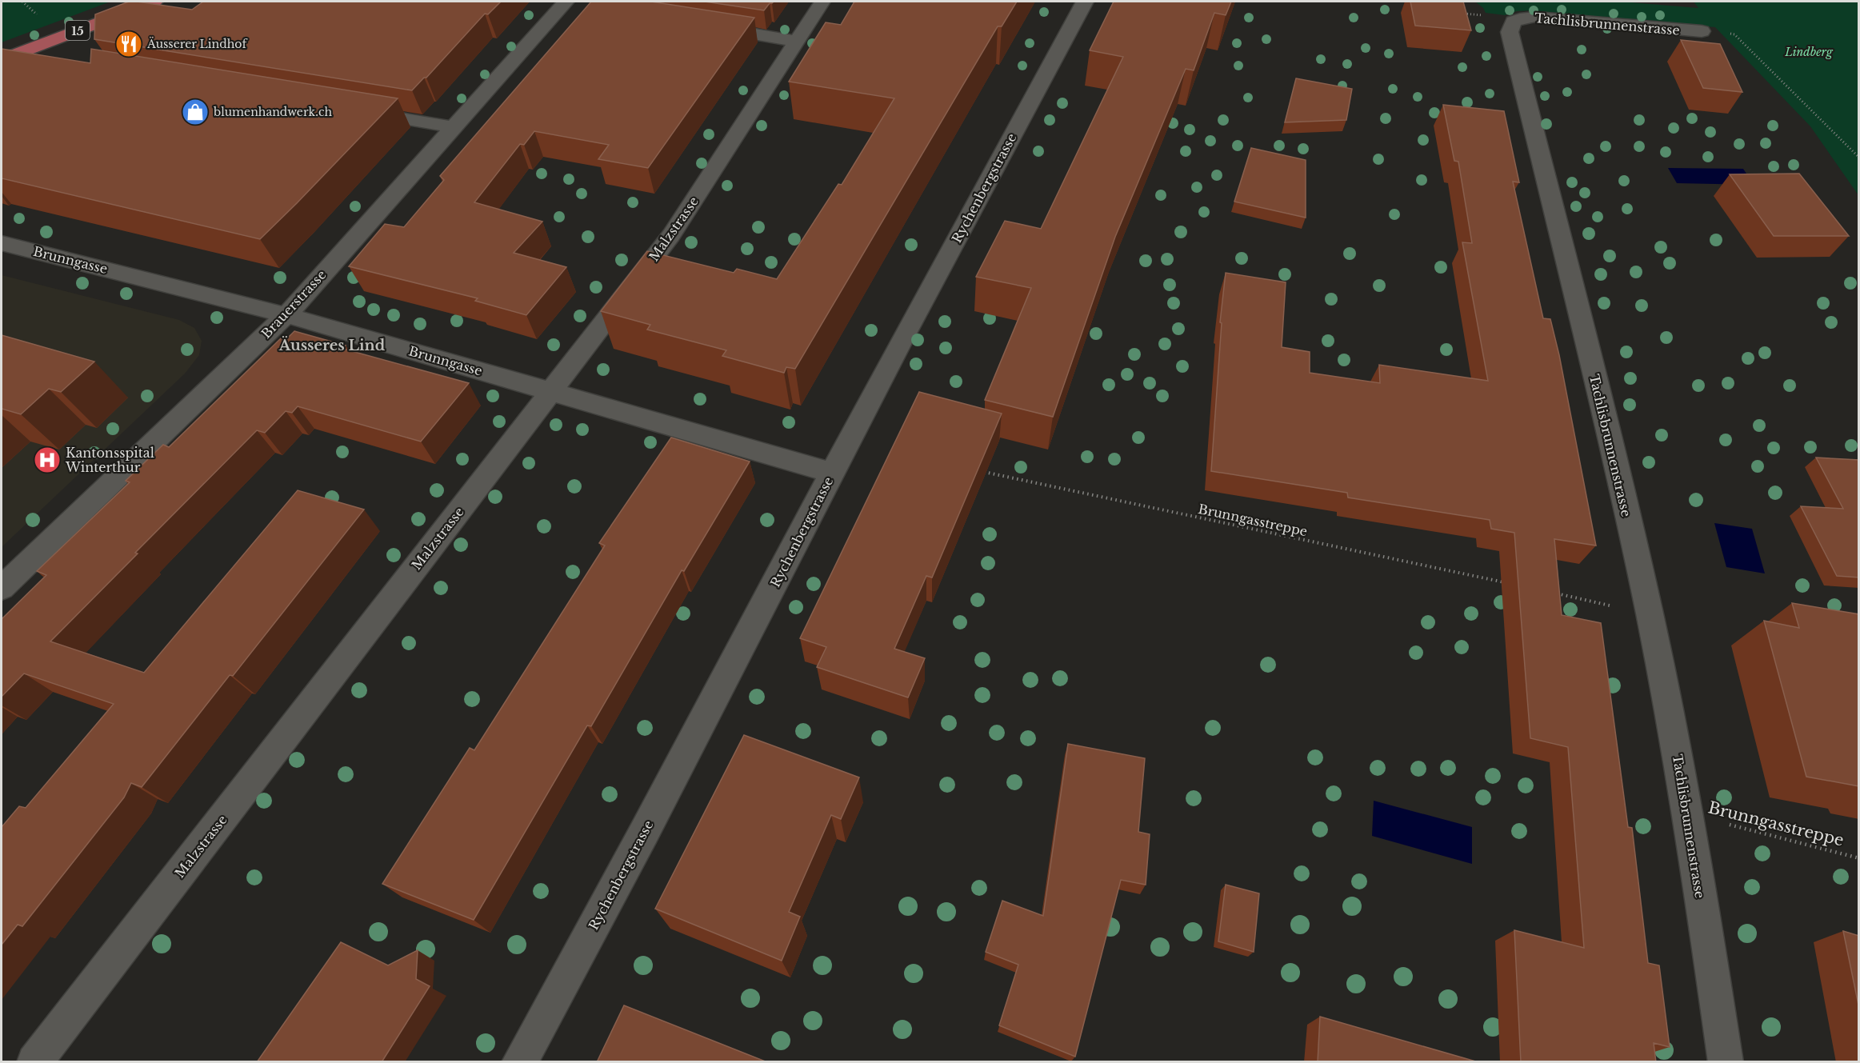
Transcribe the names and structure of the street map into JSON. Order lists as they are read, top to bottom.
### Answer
{
  "streets": {
    "main road": ["15"],
    "street": [
      "Tachlisbrunnenstrasse",
      "Rychenbergstrasse",
      "Malzstrasse",
      "Brunngasse",
      "Brauerstrasse"
    ],
    "path": ["Brunngasstreppe"]
  },
  "crossings": [
    ["Tachlisbrunnenstrasse", "Brunngasstreppe"],
    ["Rychenbergstrasse", "Brunngasse"],
    ["Malzstrasse", "Brunngasse"],
    ["Brunngasse", "Brauerstrasse"]
  ],
  "districts": ["Äusseres Lind"],
  "parks": ["Lindberg"],
  "places": {
    "restaurant": ["Äusserer Lindhof"],
    "shop": ["blumenhandwerk.ch"],
    "hospital": ["Kantonsspital Winterthur"]
  }
}
